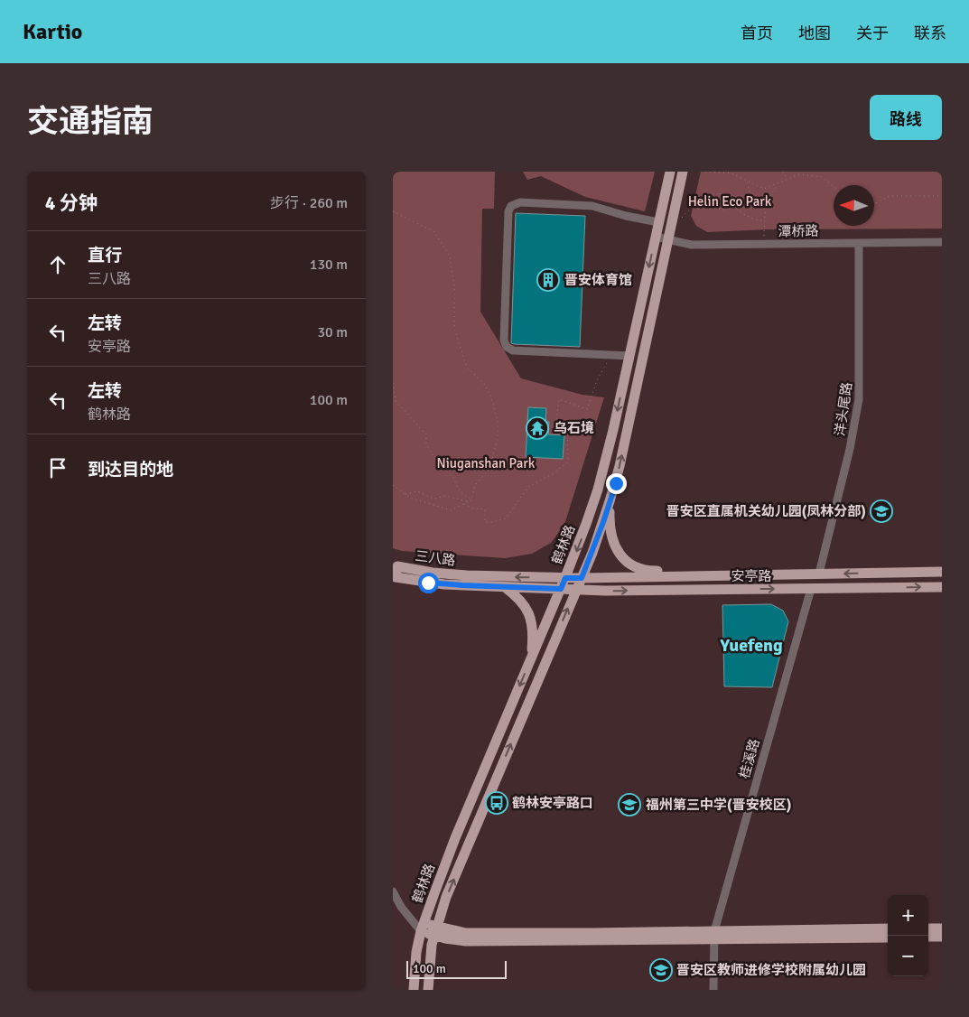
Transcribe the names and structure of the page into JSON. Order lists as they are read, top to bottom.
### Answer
{
  "streets": {
    "main road": ["鹤林路", "三八路", "安亭路"],
    "street": ["潭桥路", "洋头尾路", "桂溪路"]
  },
  "crossings": [
    ["潭桥路", "洋头尾路"],
    ["潭桥路", "鹤林路"],
    ["洋头尾路", "安亭路"],
    ["鹤林路", "三八路"],
    ["鹤林路", "安亭路"],
    ["三八路", "安亭路"],
    ["安亭路", "桂溪路"]
  ],
  "districts": ["Yuefeng"],
  "parks": ["Helin Eco Park", "Niuganshan Park"],
  "places": {
    "building": ["晋安体育馆"],
    "temple": ["乌石境"],
    "school or university": ["晋安区直属机关幼儿园(凤林分部)", "福州第三中学(晋安校区)", "晋安区教师进修学校附属幼儿园"],
    "bus stop": ["鹤林安亭路口"]
  },
  "scale_bar": "100 m",
  "north": "left",
  "page": {
    "header": "Kartio",
    "nav": [
      "首页",
      "地图",
      "关于",
      "联系"
    ],
    "title": "交通指南",
    "buttons": "路线",
    "heading": ["4 分钟", "步行 · 260 m"],
    "list": [
      ["直行", "三八路", "130 m"],
      ["左转", "安亭路", "30 m"],
      ["左转", "鹤林路", "100 m"],
      "到达目的地"
    ],
    "map_buttons": ["+", "−"],
    "scale": "100 m"
  }
}
